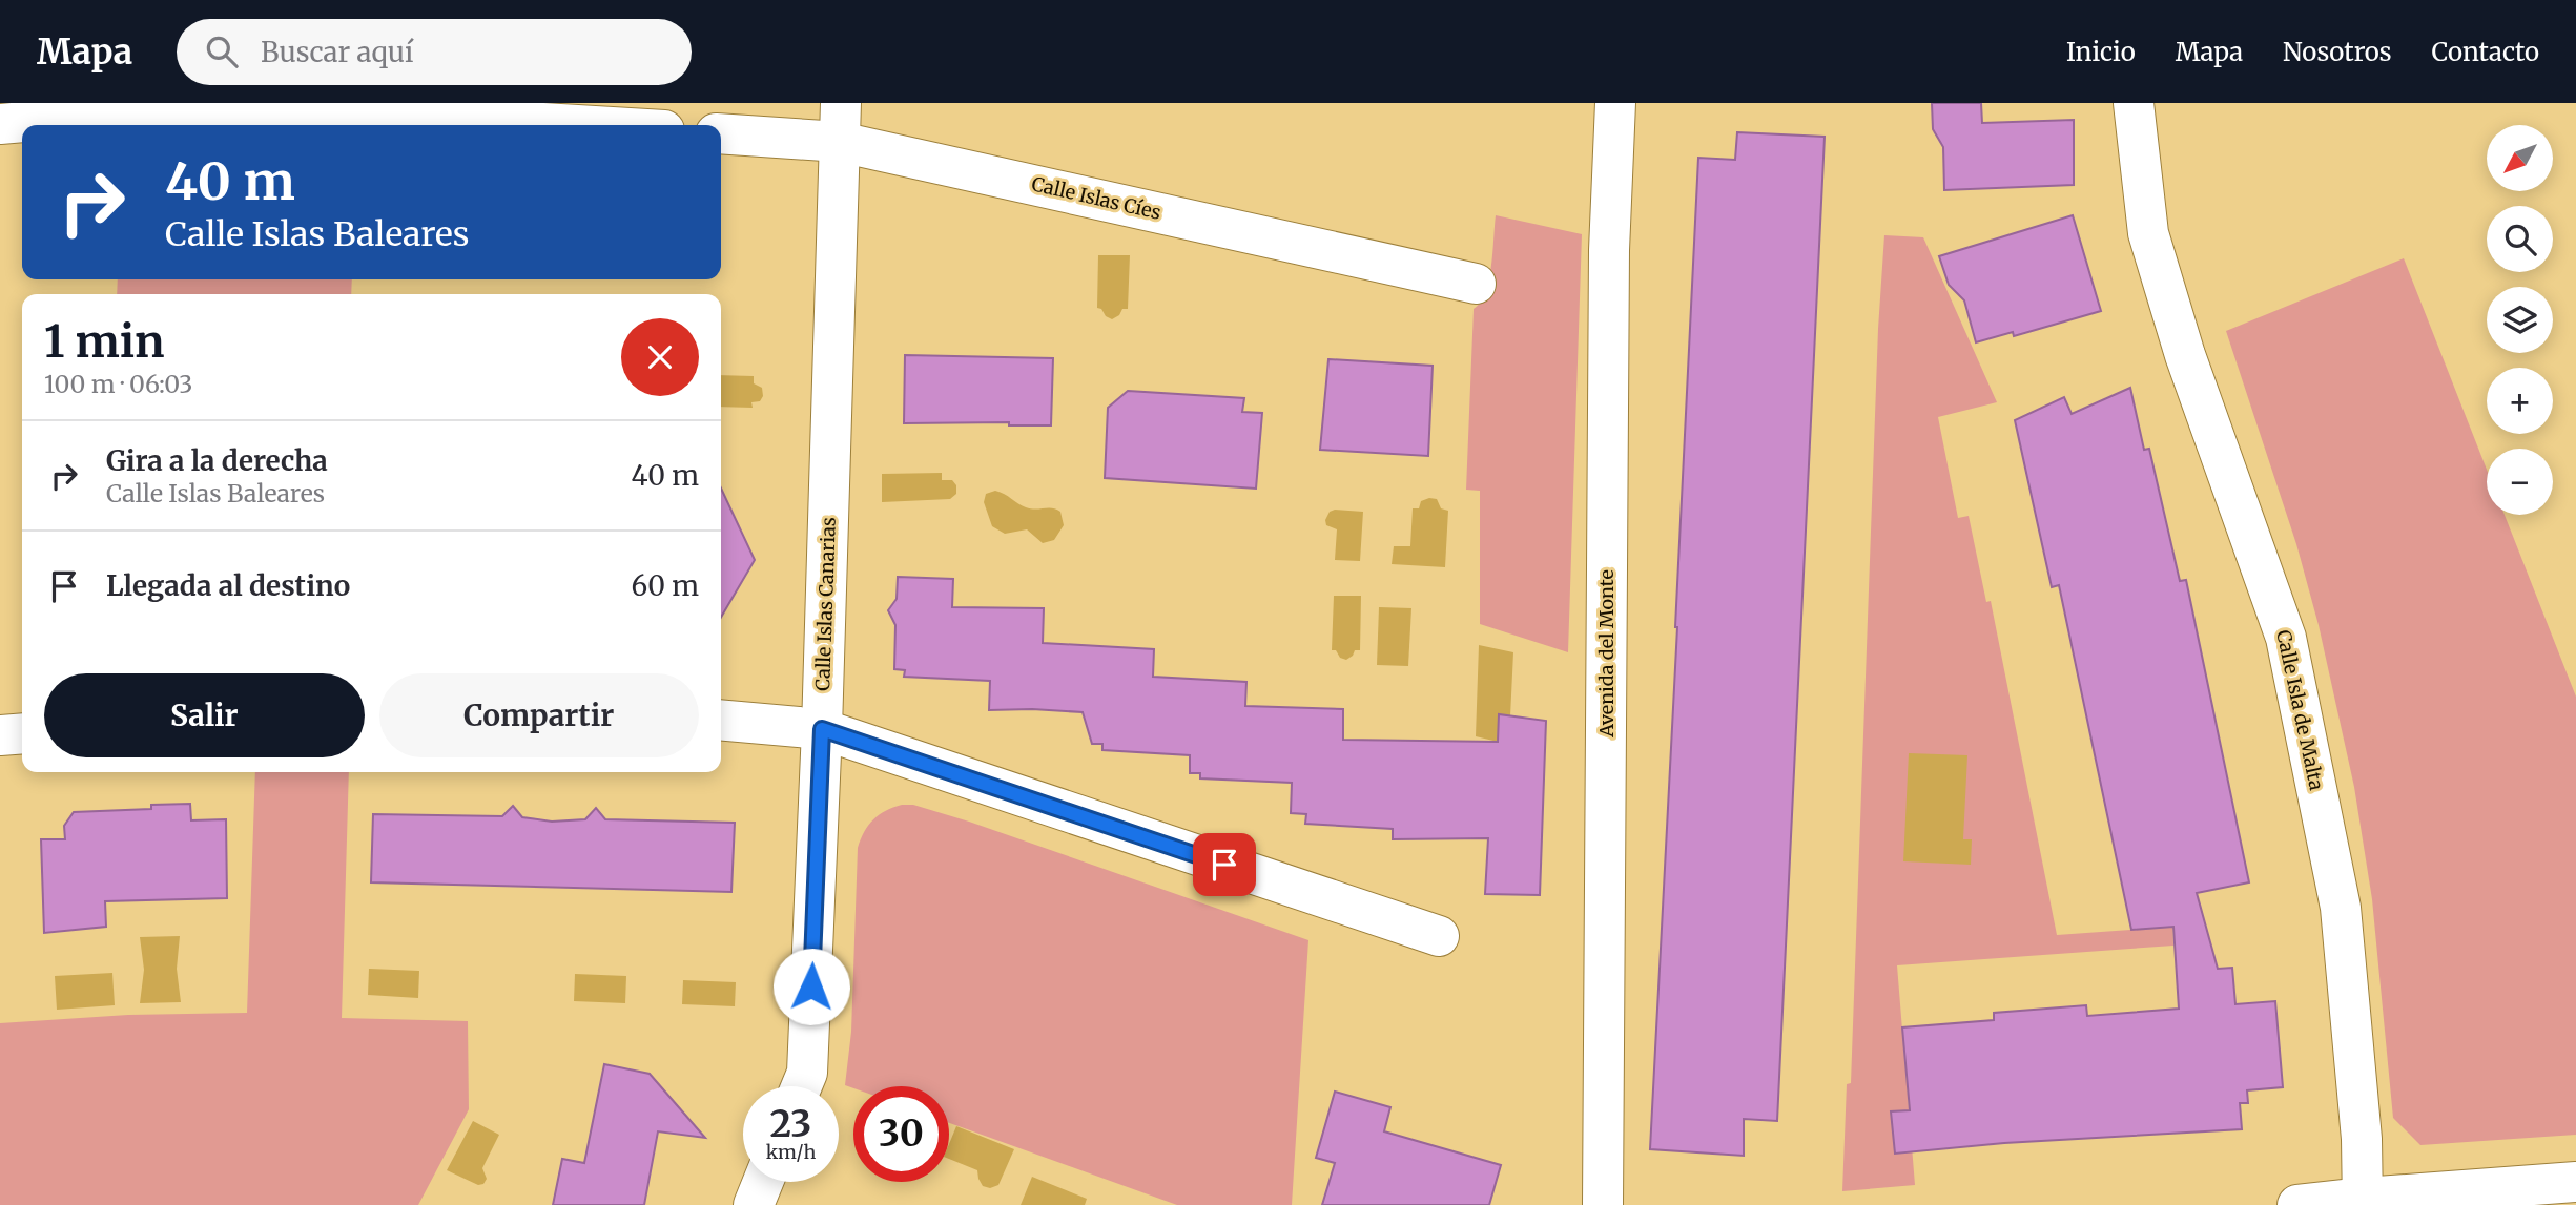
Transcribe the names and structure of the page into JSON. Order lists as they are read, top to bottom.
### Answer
{
  "streets": {
    "street": [
      "Calle Islas Cíes",
      "Calle Islas Canarias",
      "Avenida del Monte",
      "Calle Isla de Malta"
    ]
  },
  "crossings": [
    ["Calle Islas Cíes", "Calle Islas Canarias"]
  ],
  "north": "bottom left",
  "page": {
    "header": "Mapa",
    "search": "Buscar aquí",
    "nav": [
      "Inicio",
      "Mapa",
      "Nosotros",
      "Contacto"
    ],
    "map_buttons": ["+", "−"],
    "turn": ["40 m", "Calle Islas Baleares"],
    "heading": ["1 min", "100 m · 06:03"],
    "list": [
      {
        "name": "Gira a la derecha",
        "note": "Calle Islas Baleares",
        "value": "40 m"
      },
      {
        "name": "Llegada al destino",
        "value": "60 m"
      }
    ],
    "buttons": ["Salir", "Compartir"],
    "speed": "23 km/h",
    "limit": "30"
  }
}
